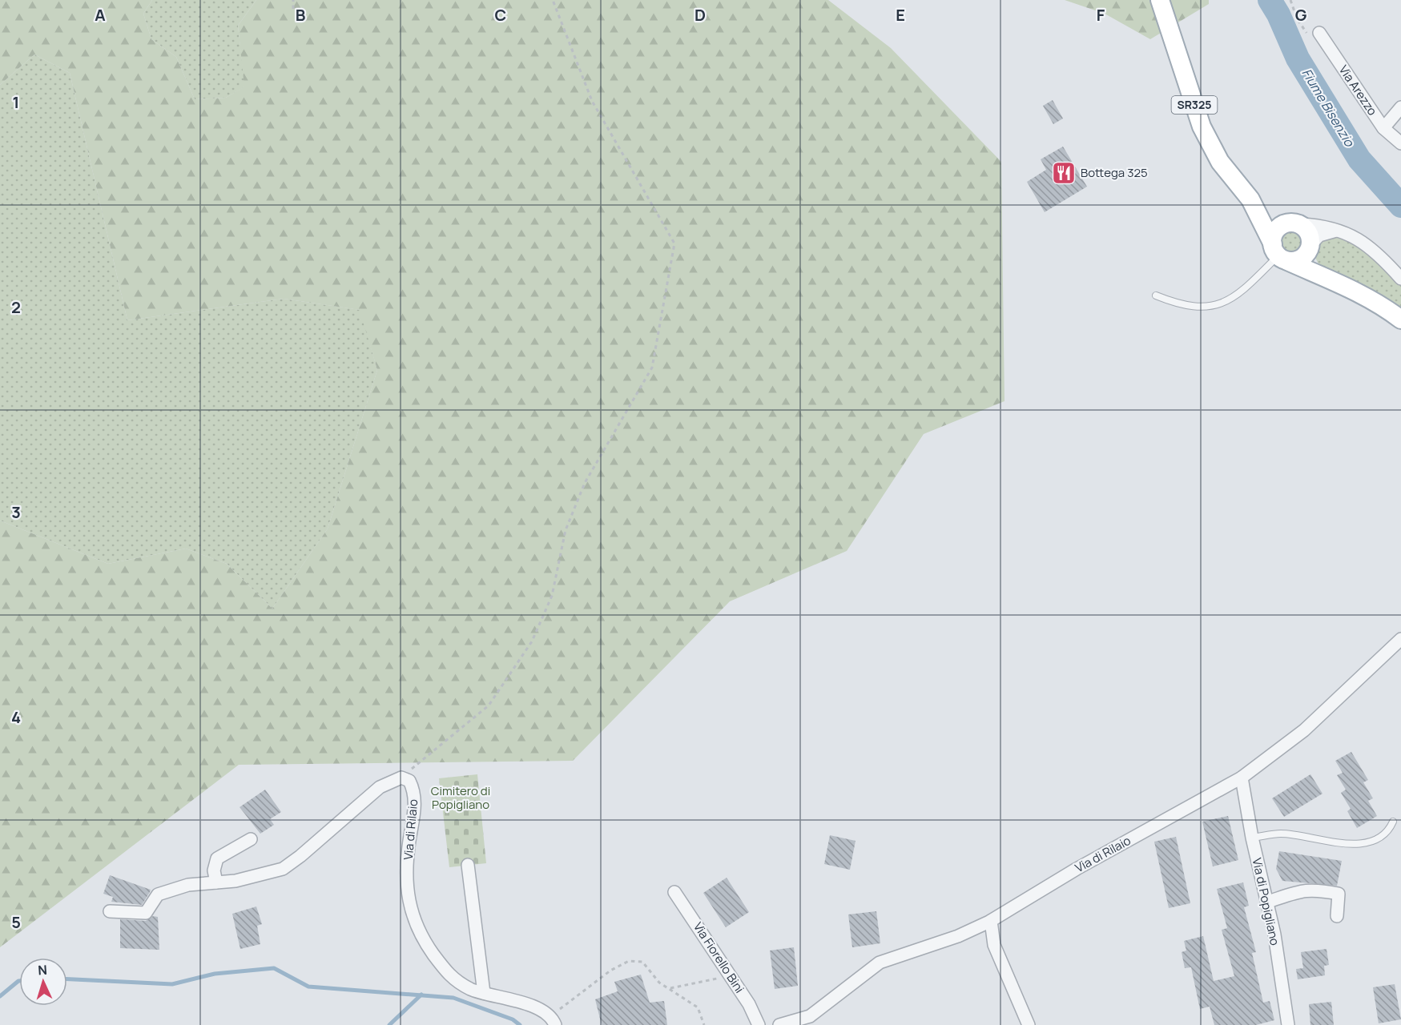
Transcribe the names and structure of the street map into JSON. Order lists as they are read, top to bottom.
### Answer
{
  "streets": {
    "main road": ["SR325"],
    "street": [
      "Via Arezzo",
      "Via di Rilaio",
      "Via di Popigliano",
      "Via Fiorello Bini"
    ]
  },
  "crossings": [
    ["Via di Rilaio", "Via di Popigliano"]
  ],
  "water": ["Fiume Bisenzio"],
  "parks": ["Cimitero di Popigliano"],
  "places": {
    "restaurant": ["Bottega 325"]
  },
  "north": "top",
  "grid": {
    "columns": [
      "A",
      "B",
      "C",
      "D",
      "E",
      "F",
      "G"
    ],
    "rows": [
      "1",
      "2",
      "3",
      "4",
      "5"
    ]
  }
}
